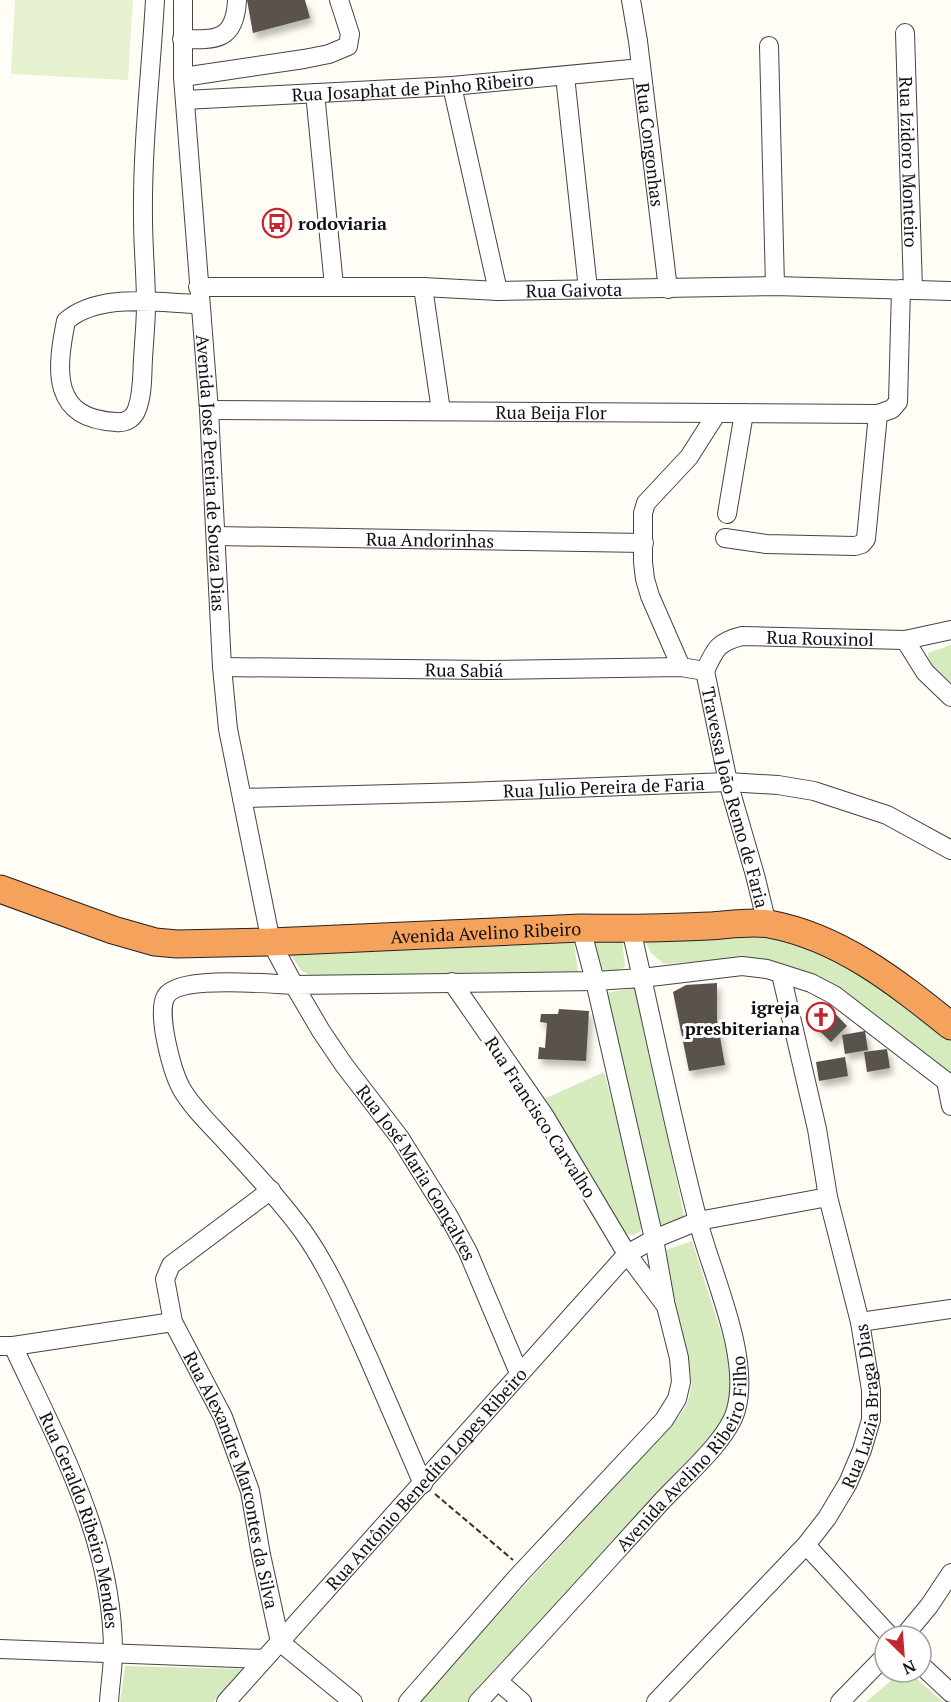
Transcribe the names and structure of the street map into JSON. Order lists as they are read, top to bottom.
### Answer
{
  "streets": {
    "highway": ["Avenida Avelino Ribeiro"],
    "street": [
      "Rua Josaphat de Pinho Ribeiro",
      "Rua Congonhas",
      "Rua Izidoro Monteiro",
      "Rua Gaivota",
      "Rua Beija Flor",
      "Avenida José Pereira de Souza Dias",
      "Rua Andorinhas",
      "Rua Rouxinol",
      "Rua Sabiá",
      "Rua Julio Pereira de Faria",
      "Travessa João Remo de Faria",
      "Rua Francisco Carvalho",
      "Rua José Maria Gonçalves",
      "Rua Luzia Braga Dias",
      "Avenida Avelino Ribeiro Filho",
      "Rua Antônio Benedito Lopes Ribeiro",
      "Rua Alexandre Marcontes da Silva",
      "Rua Geraldo Ribeiro Mendes"
    ]
  },
  "crossings": [
    ["Rua Josaphat de Pinho Ribeiro", "Rua Congonhas"],
    ["Rua Josaphat de Pinho Ribeiro", "Avenida José Pereira de Souza Dias"],
    ["Rua Congonhas", "Rua Gaivota"],
    ["Rua Izidoro Monteiro", "Rua Gaivota"],
    ["Rua Izidoro Monteiro", "Rua Beija Flor"],
    ["Rua Gaivota", "Avenida José Pereira de Souza Dias"],
    ["Rua Beija Flor", "Avenida José Pereira de Souza Dias"],
    ["Avenida José Pereira de Souza Dias", "Rua Andorinhas"],
    ["Avenida José Pereira de Souza Dias", "Rua Sabiá"],
    ["Avenida José Pereira de Souza Dias", "Rua Julio Pereira de Faria"],
    ["Avenida José Pereira de Souza Dias", "Avenida Avelino Ribeiro"],
    ["Avenida José Pereira de Souza Dias", "Rua José Maria Gonçalves"],
    ["Rua Rouxinol", "Rua Sabiá"],
    ["Rua Rouxinol", "Travessa João Remo de Faria"],
    ["Rua Sabiá", "Travessa João Remo de Faria"],
    ["Rua Julio Pereira de Faria", "Travessa João Remo de Faria"],
    ["Travessa João Remo de Faria", "Avenida Avelino Ribeiro"],
    ["Avenida Avelino Ribeiro", "Rua José Maria Gonçalves"],
    ["Avenida Avelino Ribeiro", "Avenida Avelino Ribeiro Filho"],
    ["Rua Francisco Carvalho", "Avenida Avelino Ribeiro Filho"],
    ["Rua Francisco Carvalho", "Rua Antônio Benedito Lopes Ribeiro"],
    ["Rua José Maria Gonçalves", "Rua Antônio Benedito Lopes Ribeiro"],
    ["Rua Luzia Braga Dias", "Rua Antônio Benedito Lopes Ribeiro"],
    ["Avenida Avelino Ribeiro Filho", "Rua Antônio Benedito Lopes Ribeiro"],
    ["Rua Antônio Benedito Lopes Ribeiro", "Rua Alexandre Marcontes da Silva"]
  ],
  "places": {
    "bus stop": ["rodoviaria"],
    "church": ["igreja presbiteriana"]
  },
  "north": "bottom right"
}
